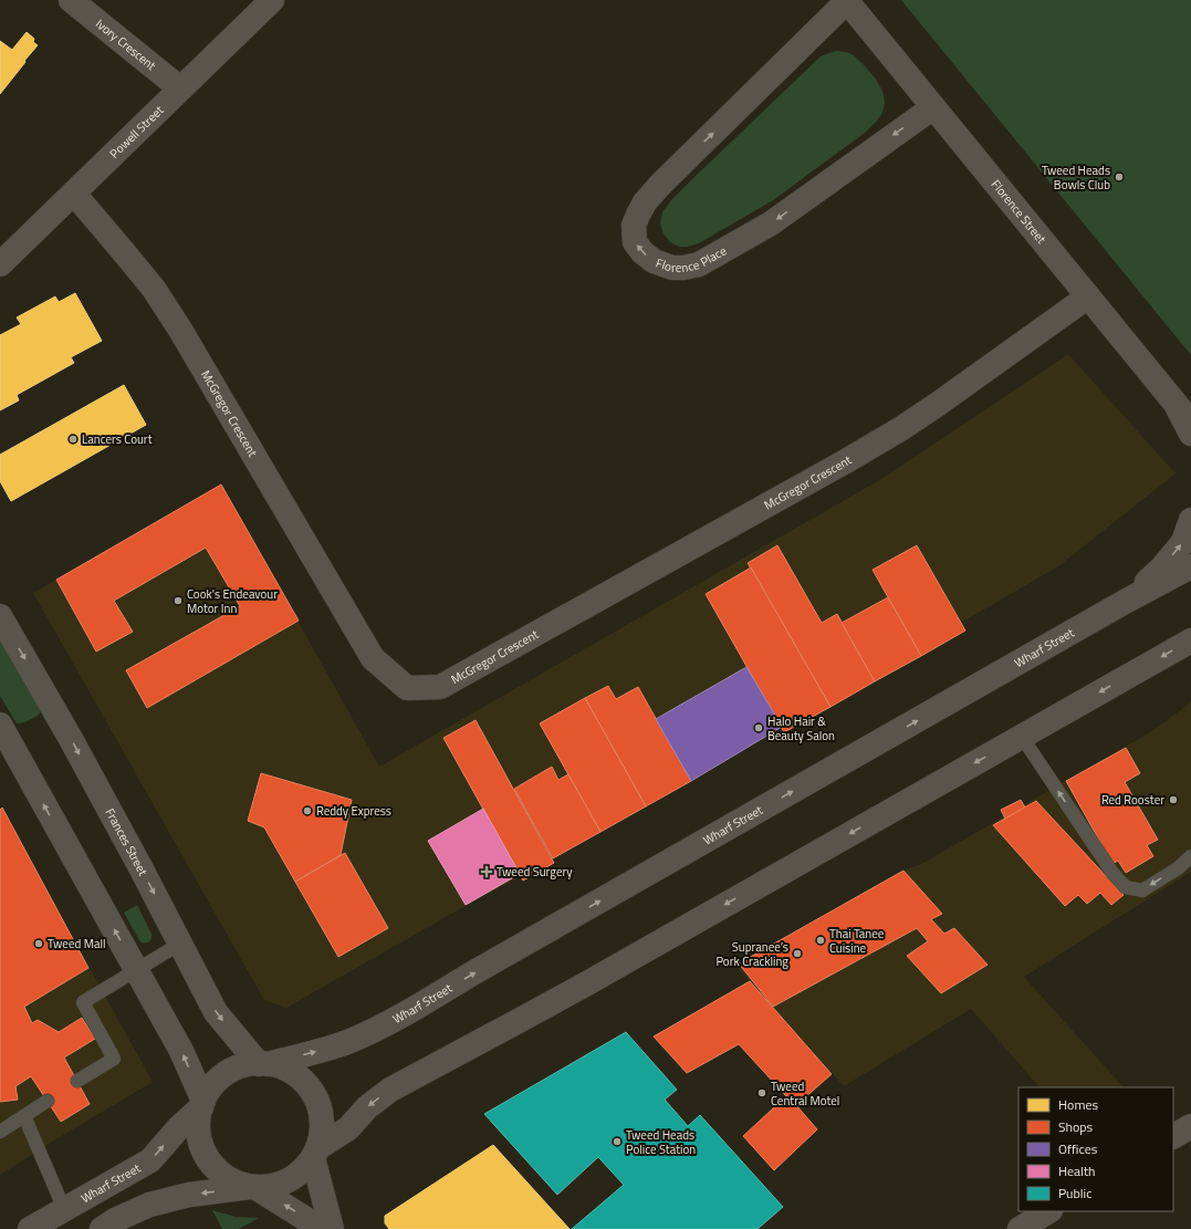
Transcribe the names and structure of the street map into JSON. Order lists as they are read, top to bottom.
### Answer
{
  "streets": {
    "street": [
      "Ivory Crescent",
      "Powell Street",
      "Florence Street",
      "Florence Place",
      "McGregor Crescent",
      "Wharf Street",
      "Frances Street"
    ]
  },
  "crossings": [
    ["Ivory Crescent", "Powell Street"],
    ["Powell Street", "McGregor Crescent"],
    ["Florence Street", "Florence Place"],
    ["Florence Street", "McGregor Crescent"],
    ["Wharf Street", "Frances Street"]
  ],
  "places": {
    "other": [
      "Tweed Heads Bowls Club",
      "Lancers Court",
      "Cook's Endeavour Motor Inn",
      "Halo Hair & Beauty Salon",
      "Red Rooster",
      "Reddy Express",
      "Thai Tanee Cuisine",
      "Tweed Mall",
      "Supranee’s Pork Crackling",
      "Tweed Central Motel",
      "Tweed Heads Police Station"
    ],
    "health": ["Tweed Surgery"]
  },
  "legend": [
    "Homes",
    "Shops",
    "Offices",
    "Health",
    "Public"
  ]
}
